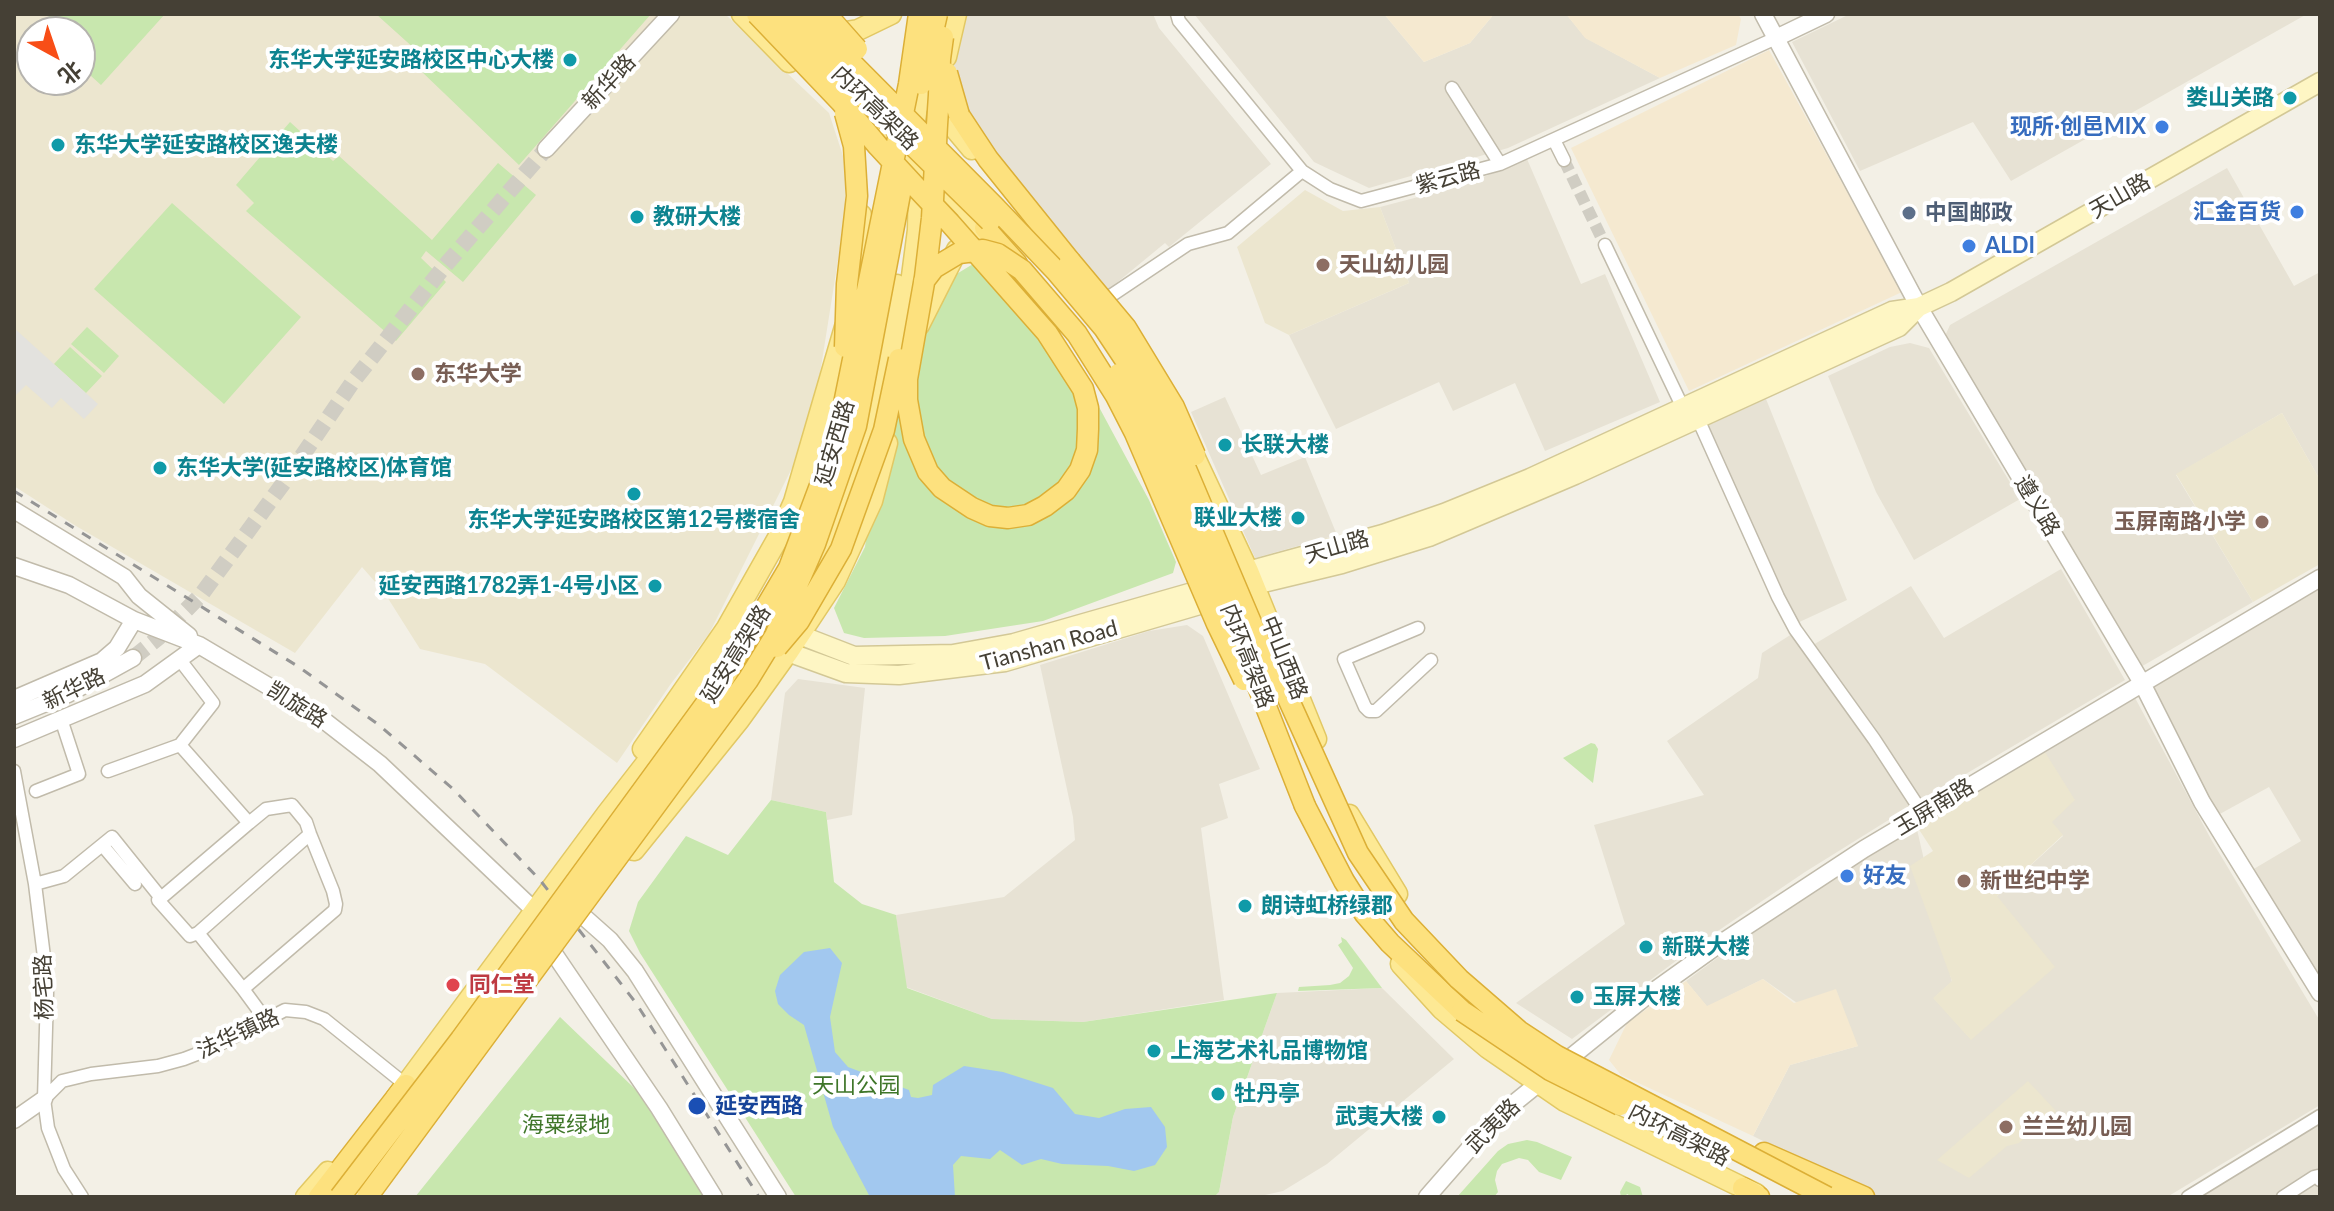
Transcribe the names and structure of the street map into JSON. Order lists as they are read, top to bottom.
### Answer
{
  "streets": {
    "highway": ["内环高架路", "延安高架路"],
    "main road": ["天山路", "延安西路", "中山西路"],
    "street": [
      "新华路",
      "紫云路",
      "遵义路",
      "凯旋路",
      "玉屏南路",
      "杨宅路",
      "法华镇路",
      "武夷路"
    ]
  },
  "crossings": [
    ["内环高架路", "中山西路"],
    ["紫云路", "遵义路"],
    ["天山路", "遵义路"],
    ["天山路", "中山西路"],
    ["延安西路", "延安高架路"],
    ["延安西路", "中山西路"],
    ["延安西路", "凯旋路"],
    ["延安西路", "法华镇路"],
    ["遵义路", "玉屏南路"],
    ["中山西路", "玉屏南路"],
    ["中山西路", "武夷路"],
    ["玉屏南路", "武夷路"],
    ["杨宅路", "法华镇路"]
  ],
  "parks": ["天山公园", "海粟绿地"],
  "places": [
    "东华大学延安路校区中心大楼",
    "娄山关路",
    "现所·创邑MIX",
    "东华大学延安路校区逸夫楼",
    "汇金百货",
    "中国邮政",
    "教研大楼",
    "ALDI",
    "天山幼儿园",
    "东华大学",
    "长联大楼",
    "东华大学(延安路校区)体育馆",
    "东华大学延安路校区第12号楼宿舍",
    "联业大楼",
    "玉屏南路小学",
    "延安西路1782弄1-4号小区",
    "好友",
    "新世纪中学",
    "朗诗虹桥绿郡",
    "新联大楼",
    "同仁堂",
    "玉屏大楼",
    "上海艺术礼品博物馆",
    "牡丹亭",
    "延安西路",
    "武夷大楼",
    "兰兰幼儿园"
  ],
  "north": "bottom right"
}
